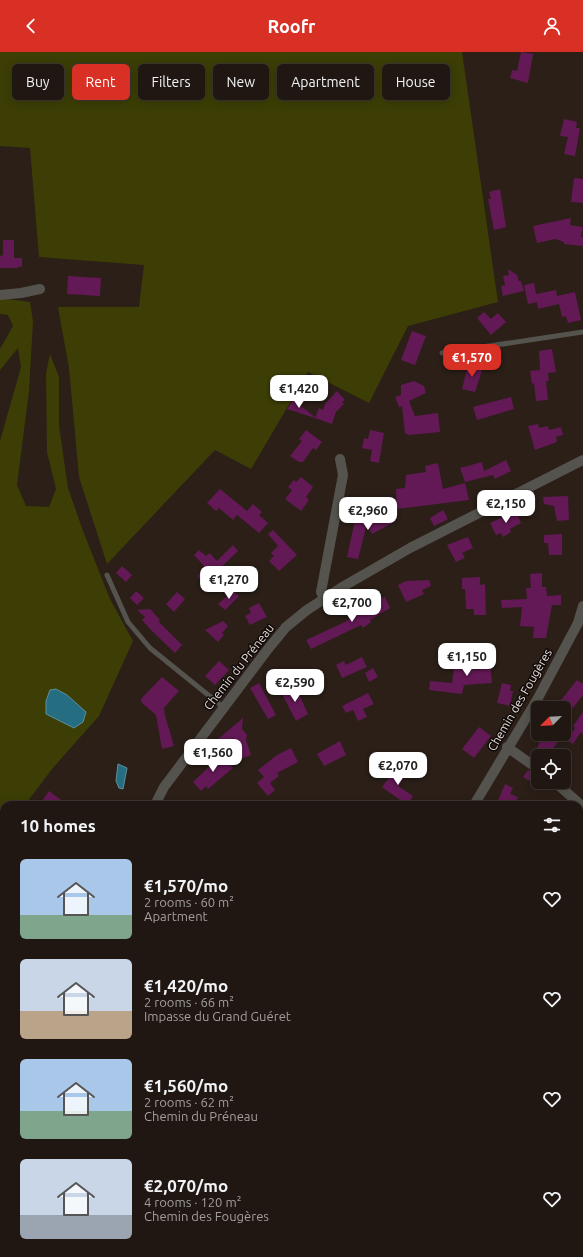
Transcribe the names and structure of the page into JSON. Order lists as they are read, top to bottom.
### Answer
{
  "streets": {
    "street": ["Chemin du Préneau", "Chemin des Fougères"]
  },
  "north": "bottom left",
  "page": {
    "header": "Roofr",
    "chip": [
      "Buy",
      "Rent",
      "Filters",
      "New",
      "Apartment",
      "House"
    ],
    "price": [
      "€1,570",
      "€1,420",
      "€2,150",
      "€2,960",
      "€1,270",
      "€2,700",
      "€1,150",
      "€2,590",
      "€1,560",
      "€2,070"
    ],
    "heading": "10 homes",
    "list": [
      {
        "name": "€1,570/mo",
        "note": "2 rooms · 60 m² · Apartment"
      },
      {
        "name": "€1,420/mo",
        "note": "2 rooms · 66 m² · Impasse du Grand Guéret"
      },
      {
        "name": "€1,560/mo",
        "note": "2 rooms · 62 m² · Chemin du Préneau"
      },
      {
        "name": "€2,070/mo",
        "note": "4 rooms · 120 m² · Chemin des Fougères"
      }
    ]
  }
}
